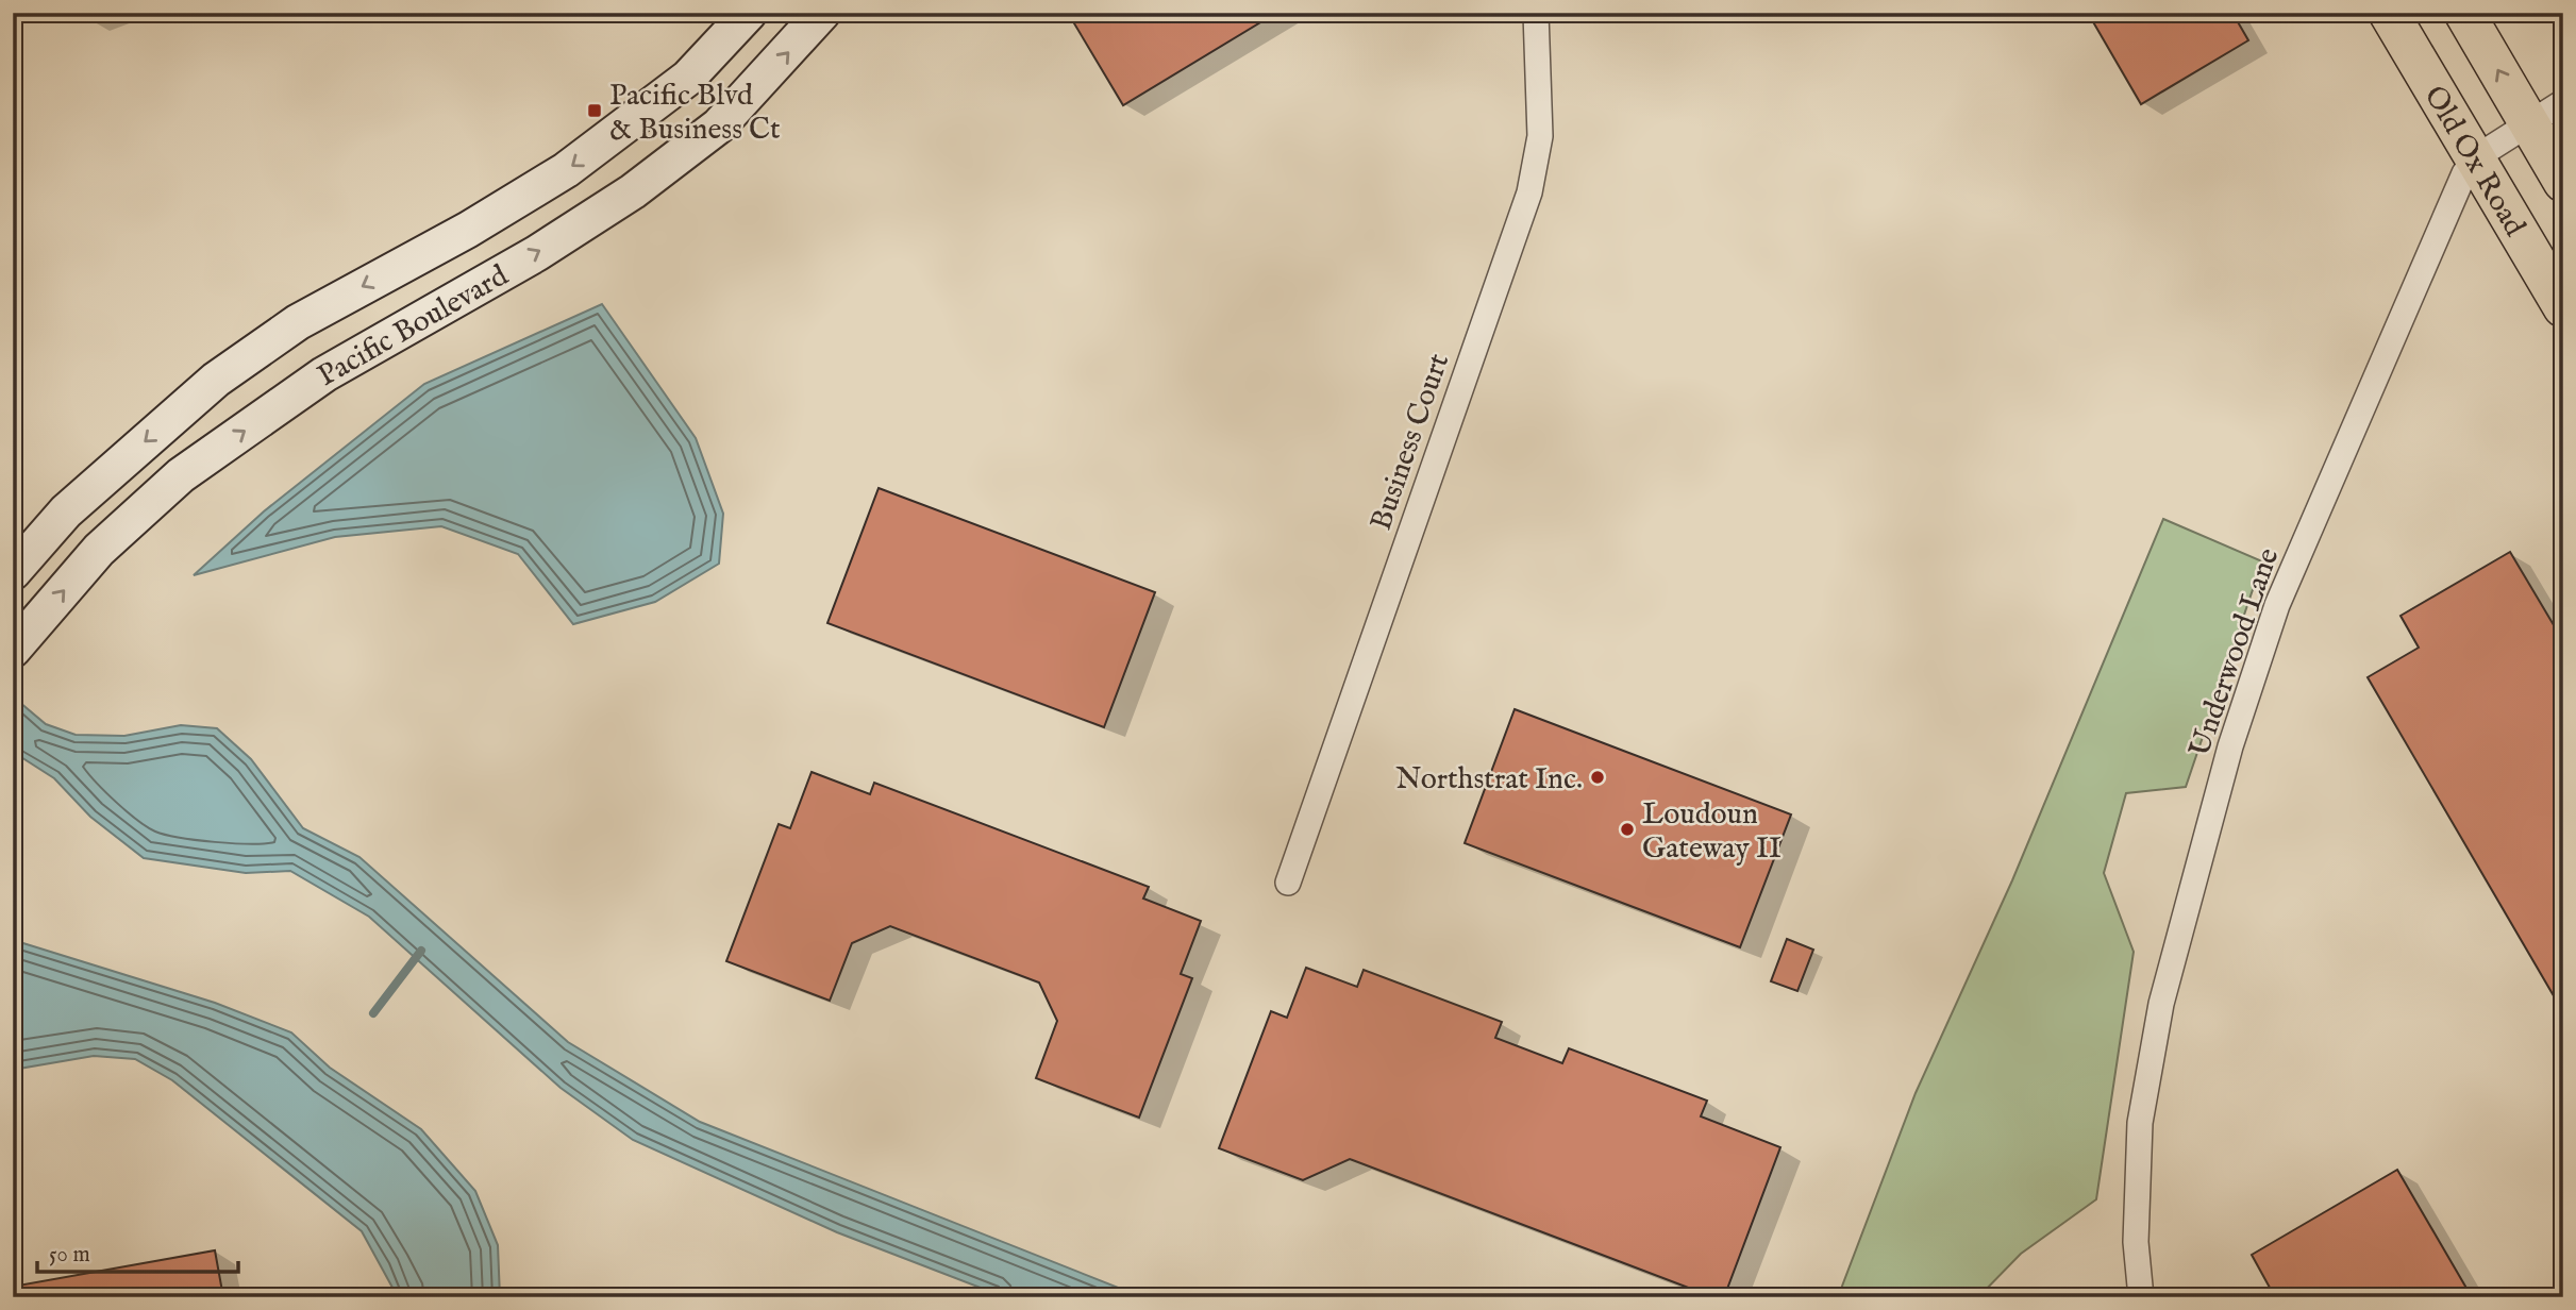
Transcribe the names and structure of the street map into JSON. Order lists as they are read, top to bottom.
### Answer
{
  "streets": {
    "main road": ["Old Ox Road", "Pacific Boulevard"],
    "street": ["Business Court", "Underwood Lane"]
  },
  "crossings": [
    ["Old Ox Road", "Underwood Lane"]
  ],
  "places": {
    "transit": ["Pacific Blvd & Business Ct"],
    "other": ["Northstrat Inc.", "Loudoun Gateway II"]
  },
  "scale_bar": "50 m"
}
